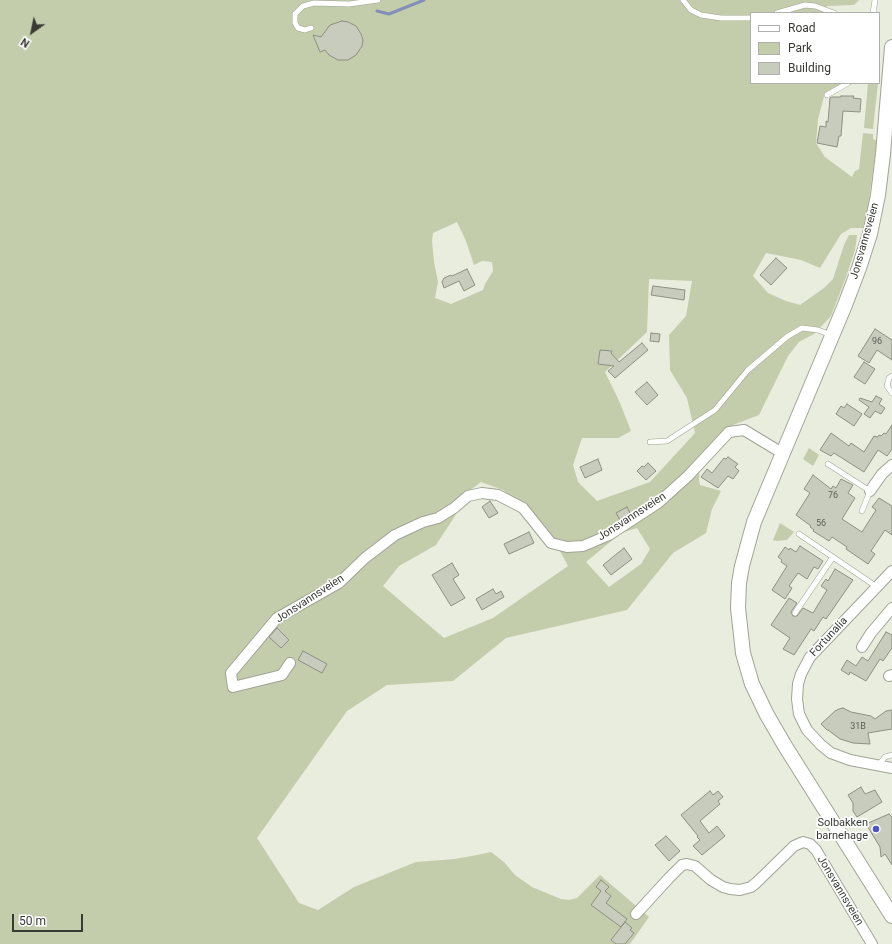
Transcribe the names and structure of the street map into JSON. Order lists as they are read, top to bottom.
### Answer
{
  "streets": {
    "main road": ["Jonsvannsveien"],
    "street": ["Fortunalia"]
  },
  "places": ["Solbakken barnehage"],
  "house_numbers": [
    "96",
    "76",
    "56",
    "31B"
  ],
  "legend": ["Road", "Park", "Building"],
  "scale_bar": "50 m",
  "north": "bottom left"
}
